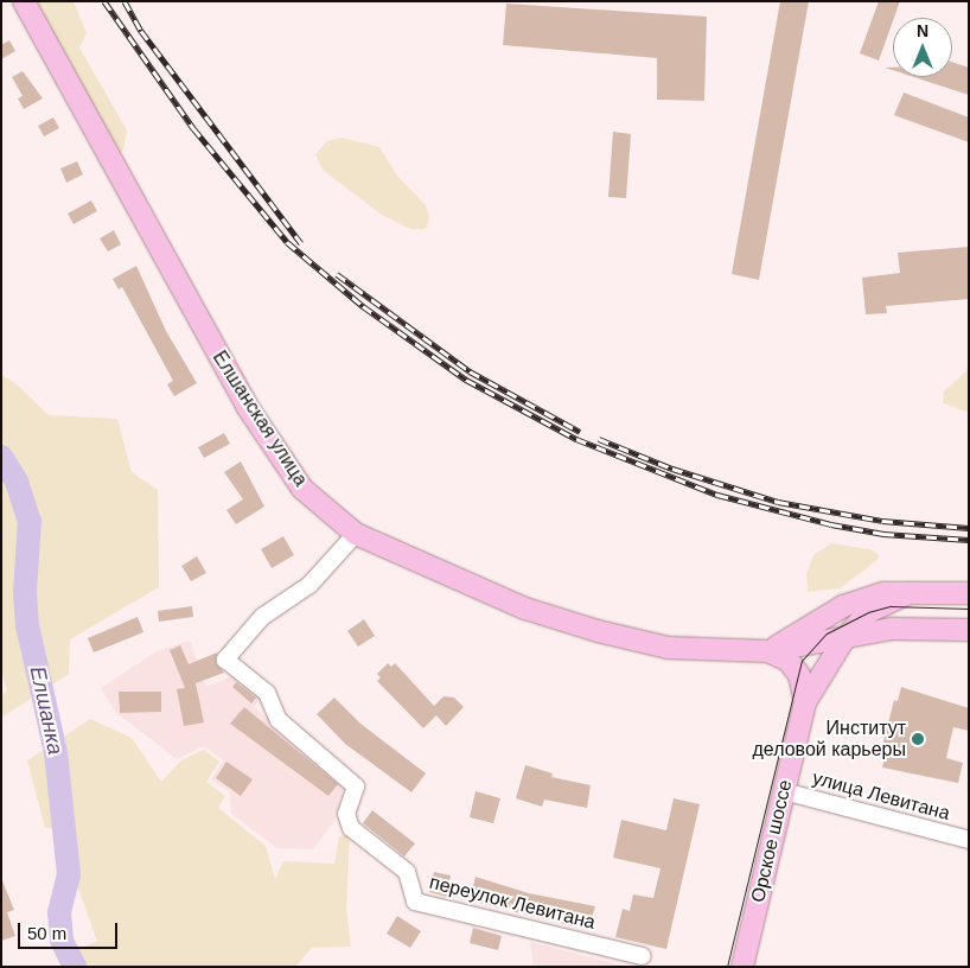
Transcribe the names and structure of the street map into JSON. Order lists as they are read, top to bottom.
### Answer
{
  "streets": {
    "main road": ["Елшанская улица", "Орское шоссе"],
    "street": ["улица Левитана", "переулок Левитана"]
  },
  "crossings": [
    ["Елшанская улица", "Орское шоссе"],
    ["Елшанская улица", "переулок Левитана"],
    ["улица Левитана", "Орское шоссе"]
  ],
  "water": ["Елшанка"],
  "places": ["Институт деловой карьеры"],
  "scale_bar": "50 m",
  "north": "top"
}
